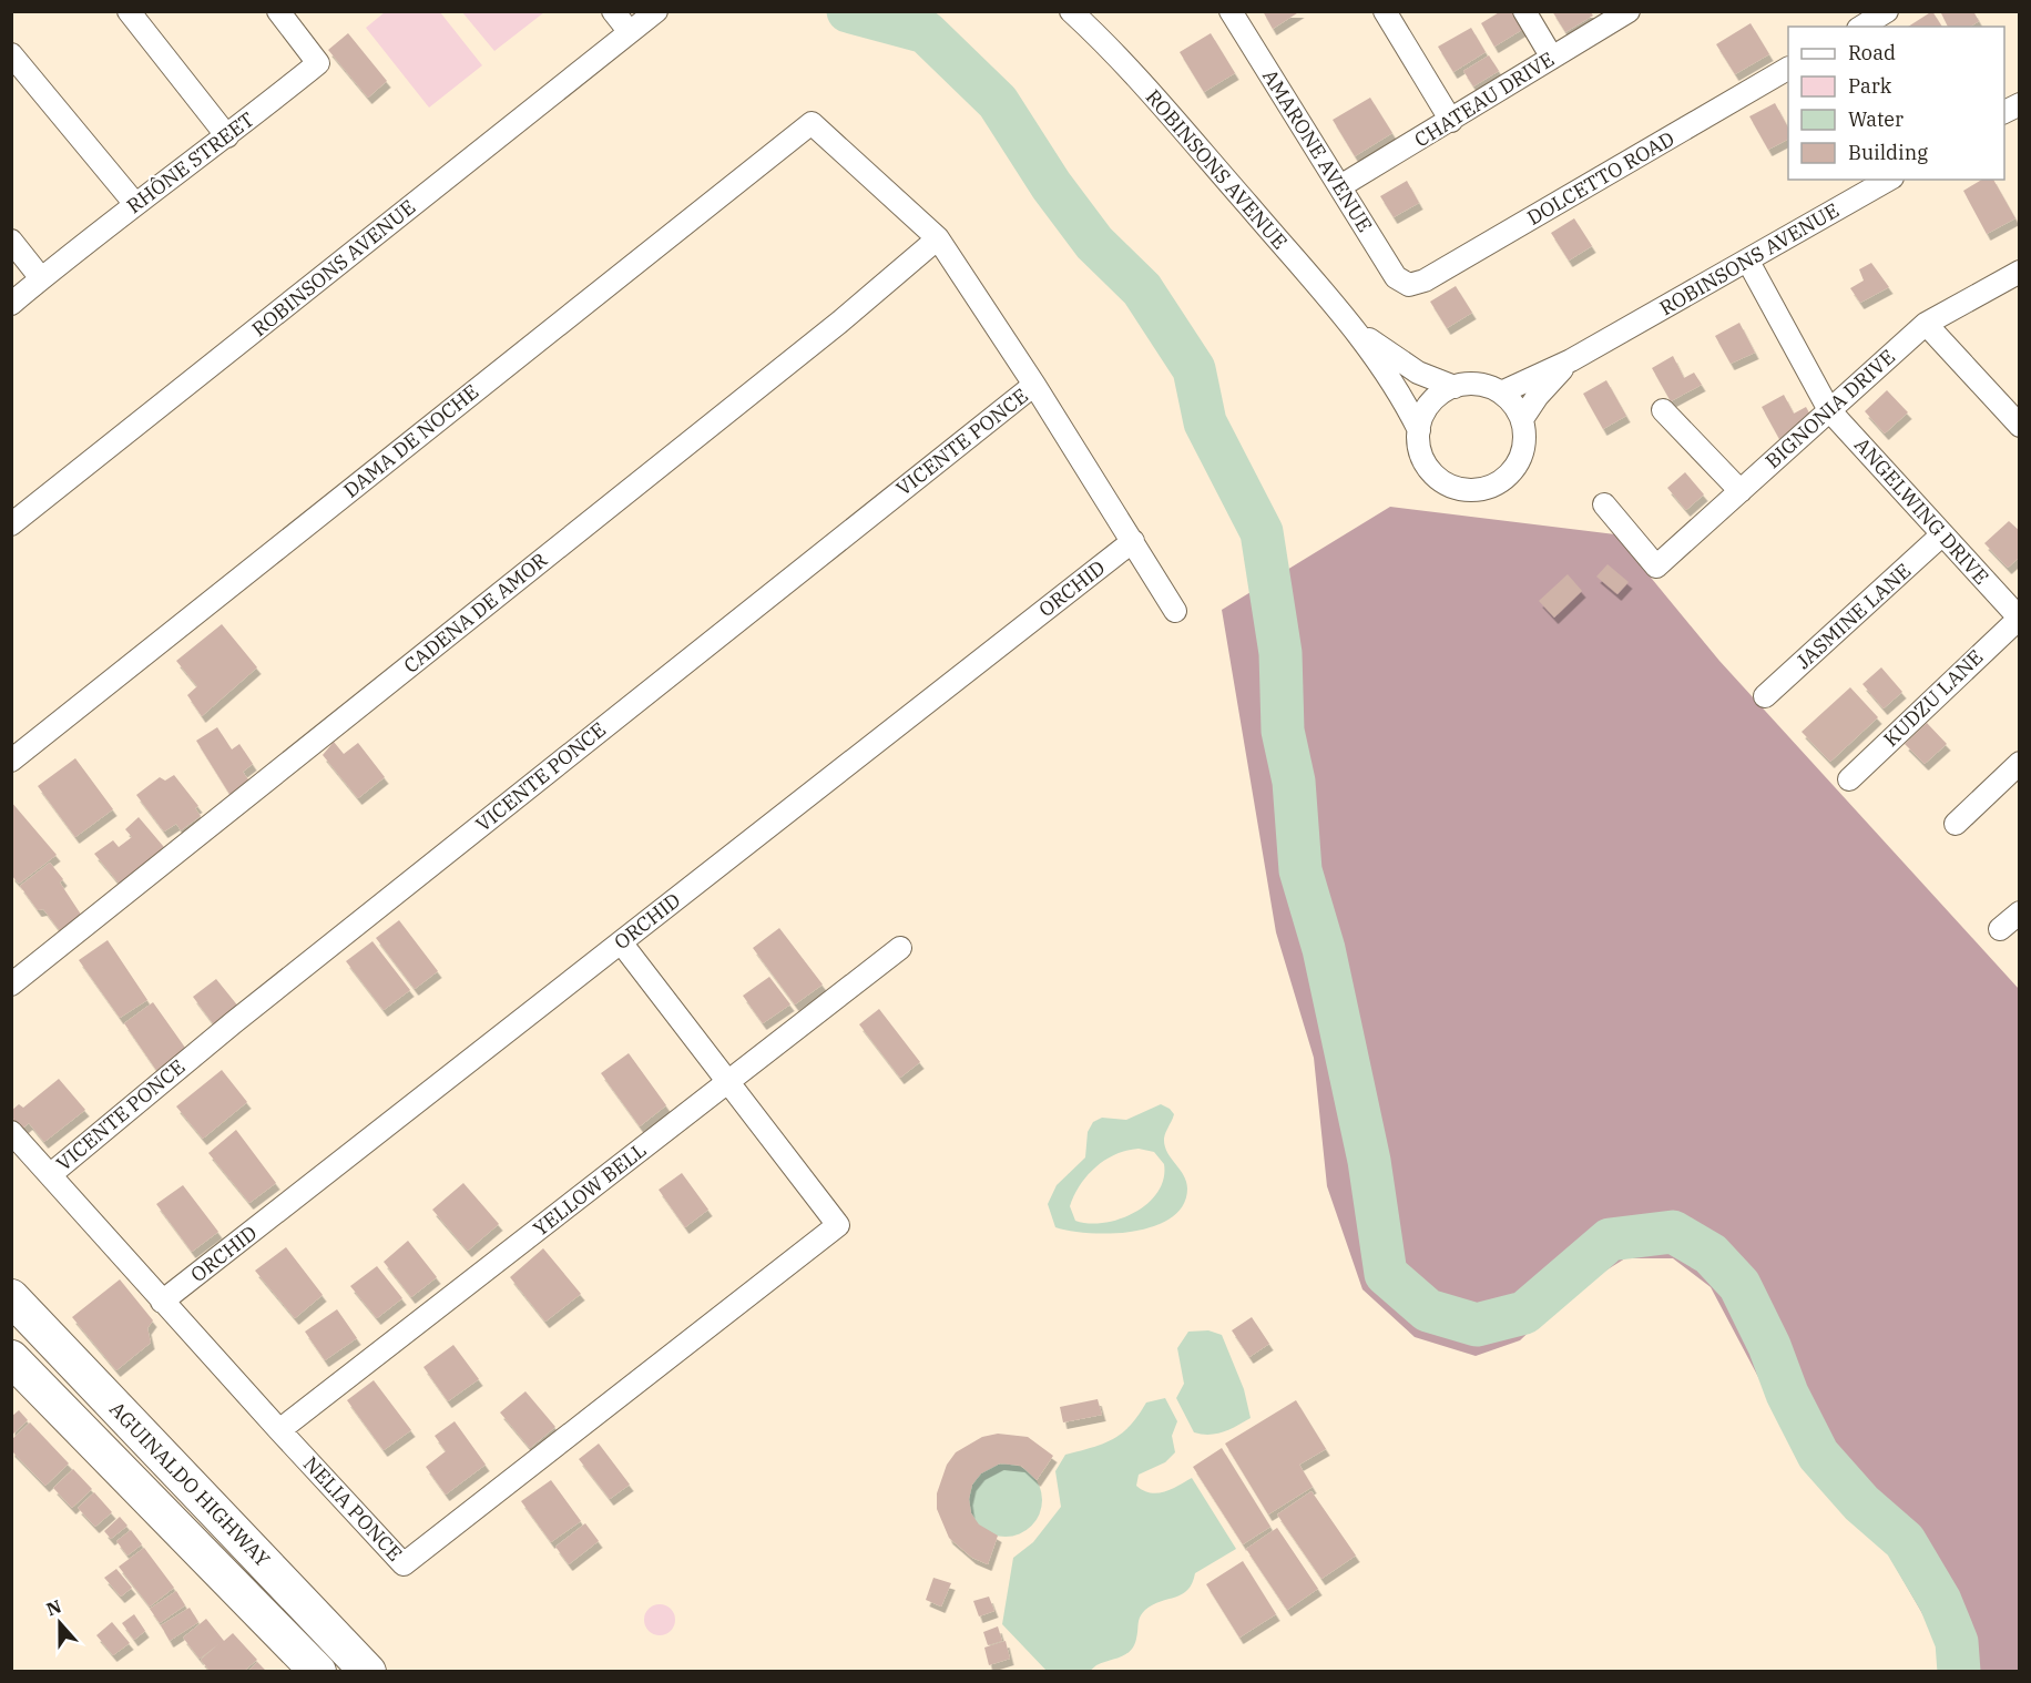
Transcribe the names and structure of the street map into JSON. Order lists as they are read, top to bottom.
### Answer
{
  "streets": {
    "highway": ["AGUINALDO HIGHWAY"],
    "street": [
      "CHATEAU DRIVE",
      "AMARONE AVENUE",
      "RHÔNE STREET",
      "ROBINSONS AVENUE",
      "DOLCETTO ROAD",
      "BIGNONIA DRIVE",
      "DAMA DE NOCHE",
      "VICENTE PONCE",
      "ANGELWING DRIVE",
      "ORCHID",
      "CADENA DE AMOR",
      "JASMINE LANE",
      "KUDZU LANE",
      "YELLOW BELL",
      "NELIA PONCE"
    ]
  },
  "crossings": [
    ["CHATEAU DRIVE", "AMARONE AVENUE"],
    ["AMARONE AVENUE", "DOLCETTO ROAD"],
    ["ROBINSONS AVENUE", "ANGELWING DRIVE"],
    ["BIGNONIA DRIVE", "ANGELWING DRIVE"],
    ["DAMA DE NOCHE", "CADENA DE AMOR"],
    ["VICENTE PONCE", "NELIA PONCE"],
    ["ANGELWING DRIVE", "JASMINE LANE"],
    ["ANGELWING DRIVE", "KUDZU LANE"],
    ["ORCHID", "NELIA PONCE"],
    ["YELLOW BELL", "NELIA PONCE"]
  ],
  "legend": [
    "Road",
    "Park",
    "Water",
    "Building"
  ],
  "north": "top"
}
